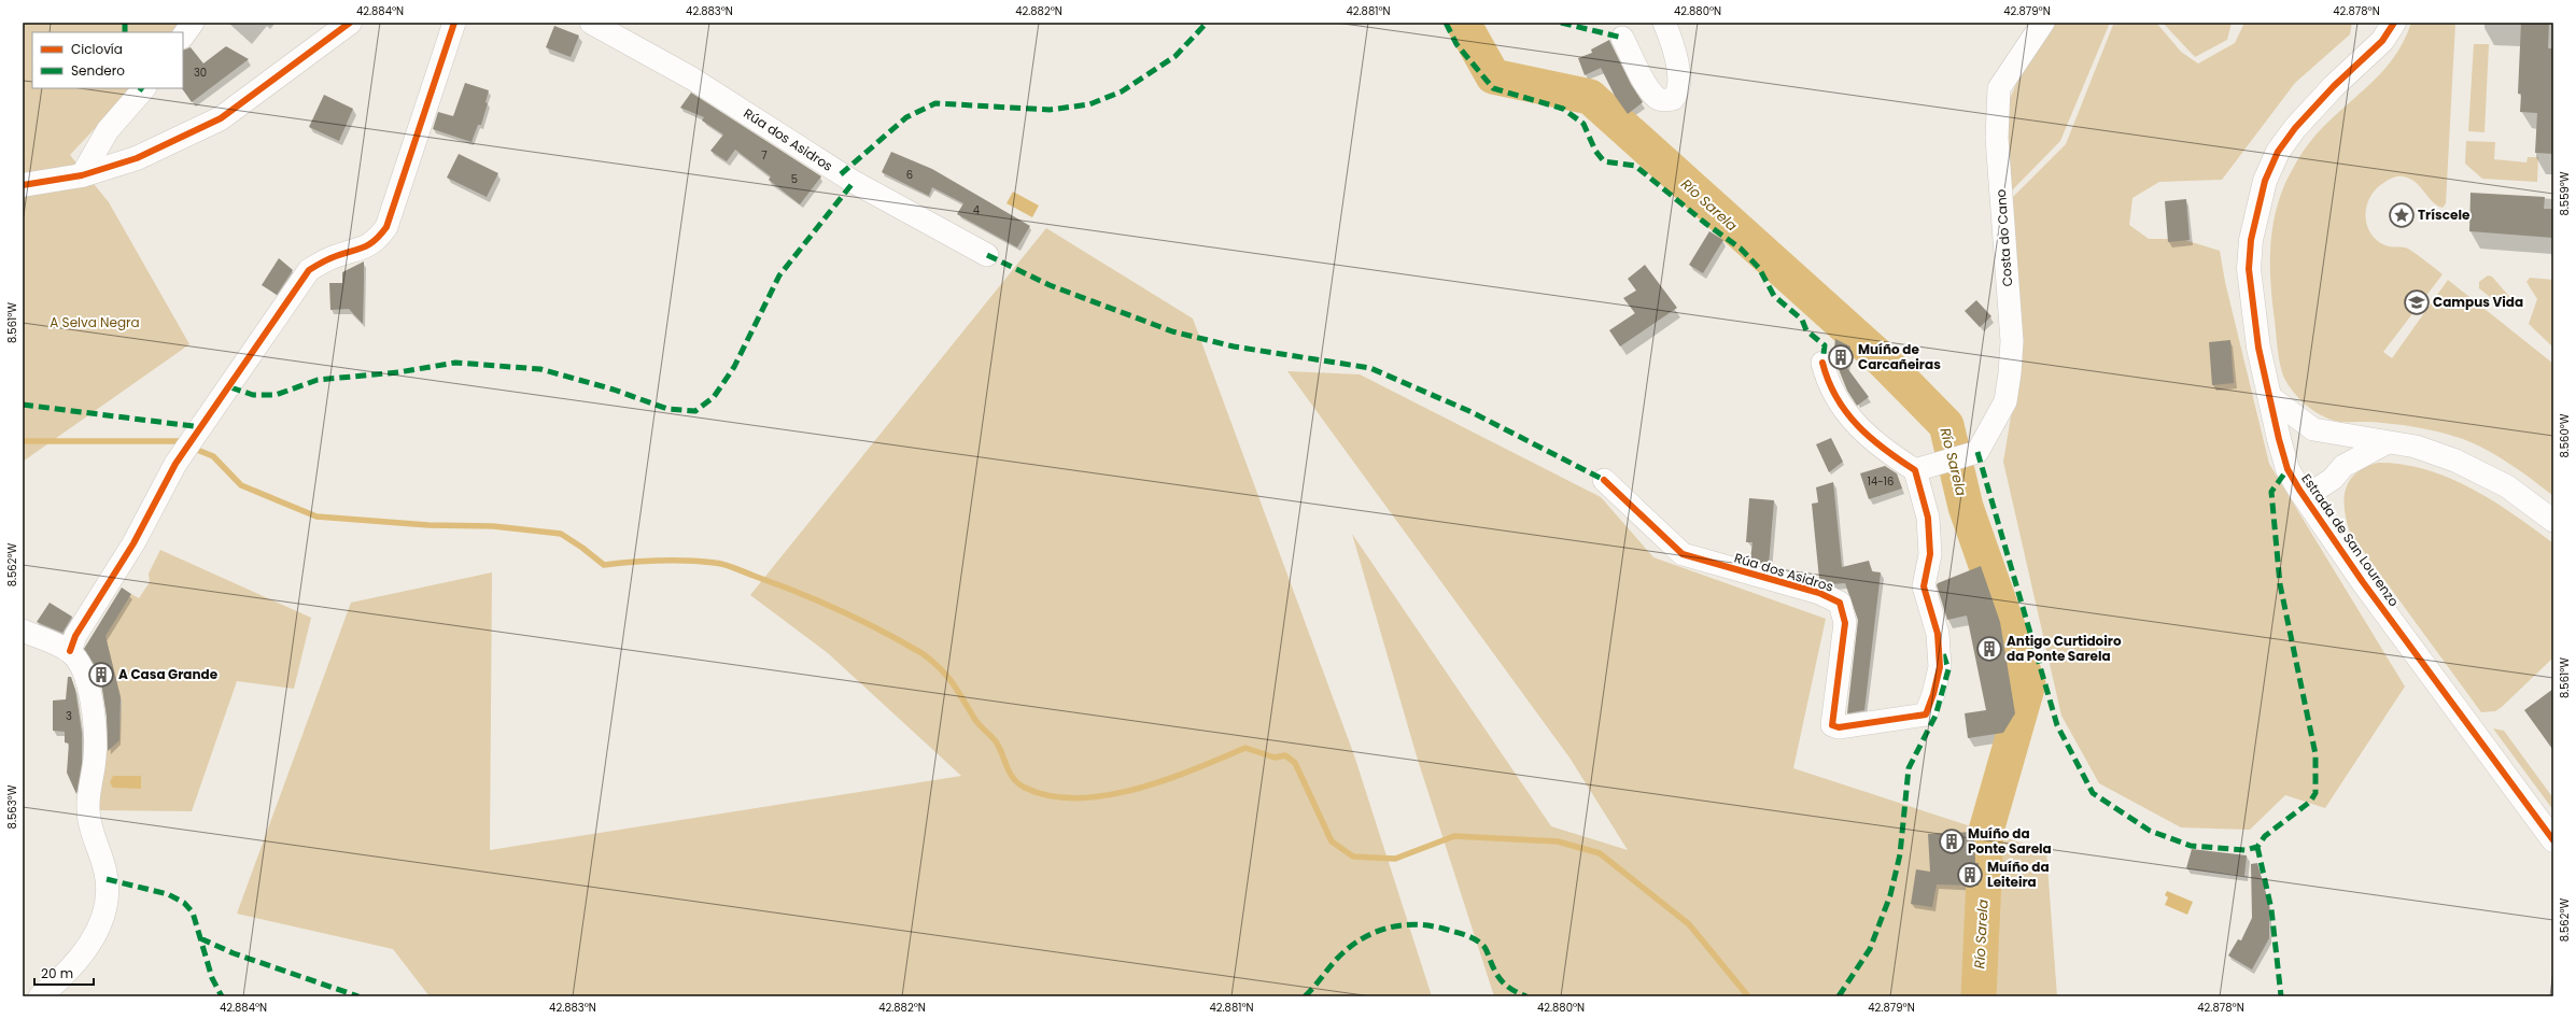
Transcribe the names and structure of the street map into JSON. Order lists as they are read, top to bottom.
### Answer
{
  "streets": {
    "street": ["Rúa dos Asidros", "Costa do Cano", "Estrada de San Lourenzo"]
  },
  "crossings": [
    ["Rúa dos Asidros", "Costa do Cano"]
  ],
  "water": ["Río Sarela"],
  "parks": ["A Selva Negra"],
  "places": {
    "place": ["Tríscele"],
    "school or university": ["Campus Vida"],
    "building": [
      "Muíño de Carcañeiras",
      "Antigo Curtidoiro da Ponte Sarela",
      "A Casa Grande",
      "Muíño da Ponte Sarela",
      "Muíño da Leiteira"
    ]
  },
  "house_numbers": [
    "30",
    "7",
    "6",
    "5",
    "4",
    "14-16",
    "3"
  ],
  "legend": ["Ciclovía", "Sendero"],
  "scale_bar": "20 m",
  "coordinates": [
    "42.884°N",
    "42.883°N",
    "42.882°N",
    "42.881°N",
    "42.880°N",
    "42.879°N",
    "42.878°N",
    "8.559°W",
    "8.561°W",
    "8.560°W",
    "8.562°W",
    "8.563°W"
  ]
}
